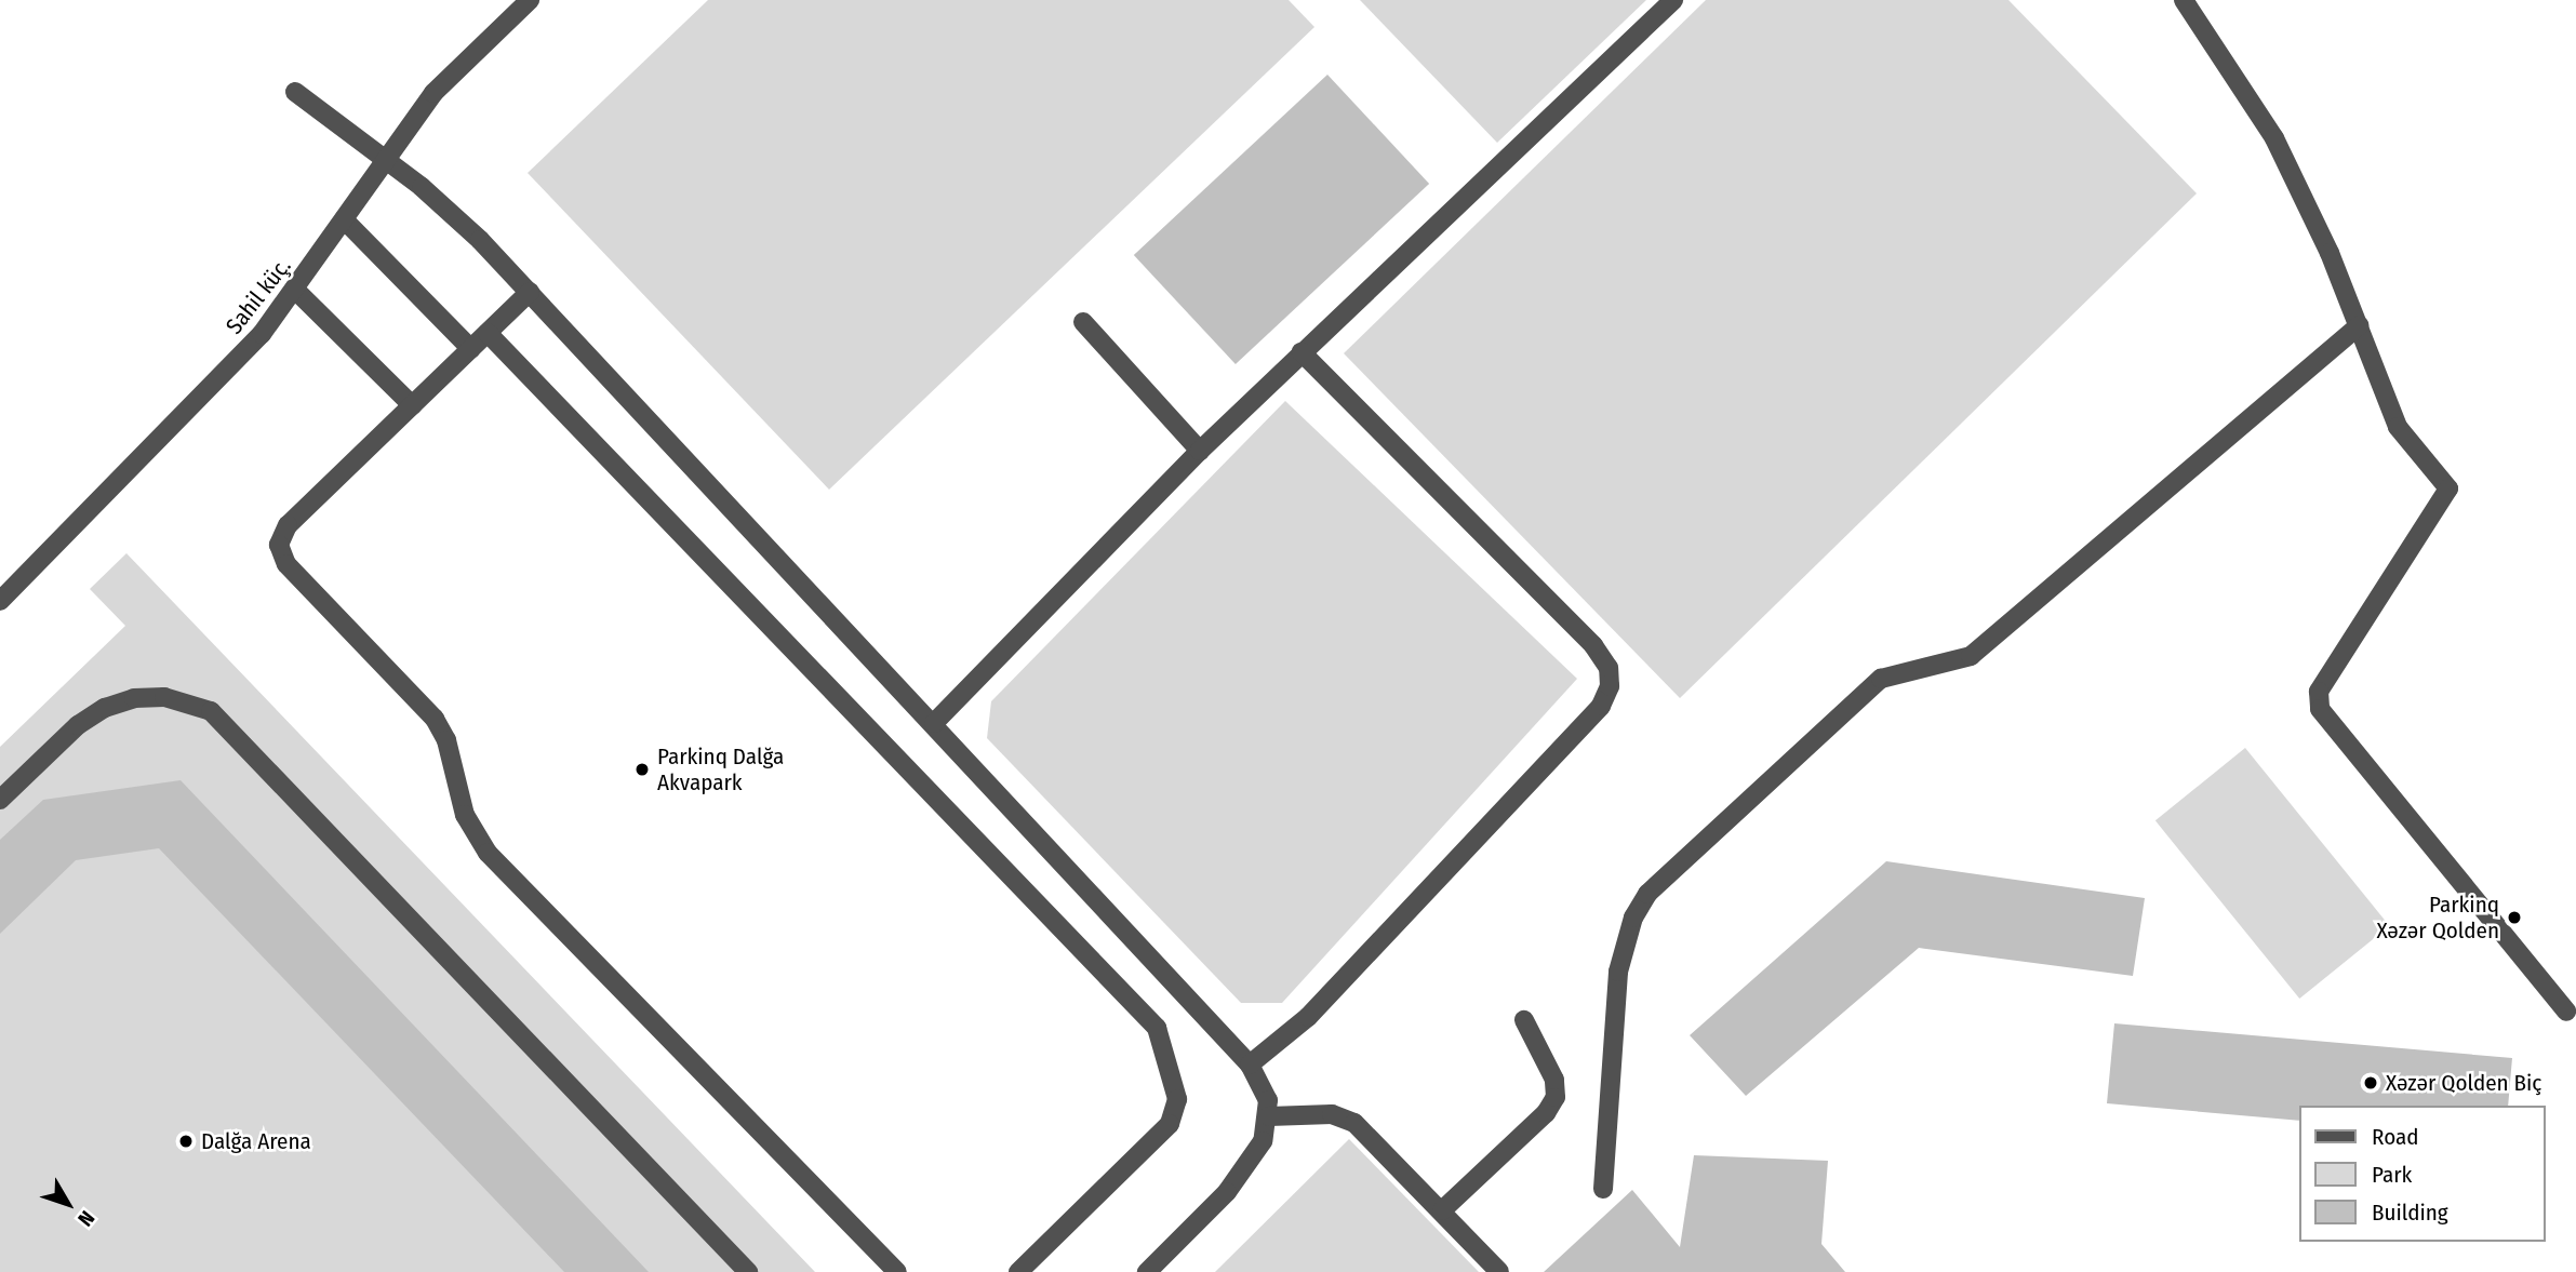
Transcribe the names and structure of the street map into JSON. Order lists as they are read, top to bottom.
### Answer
{
  "streets": {
    "street": ["Sahil küç."]
  },
  "places": [
    "Parkinq Dalğa Akvapark",
    "Parkinq Xəzər Qolden",
    "Xəzər Qolden Biç",
    "Dalğa Arena"
  ],
  "legend": ["Road", "Park", "Building"],
  "north": "bottom right"
}
